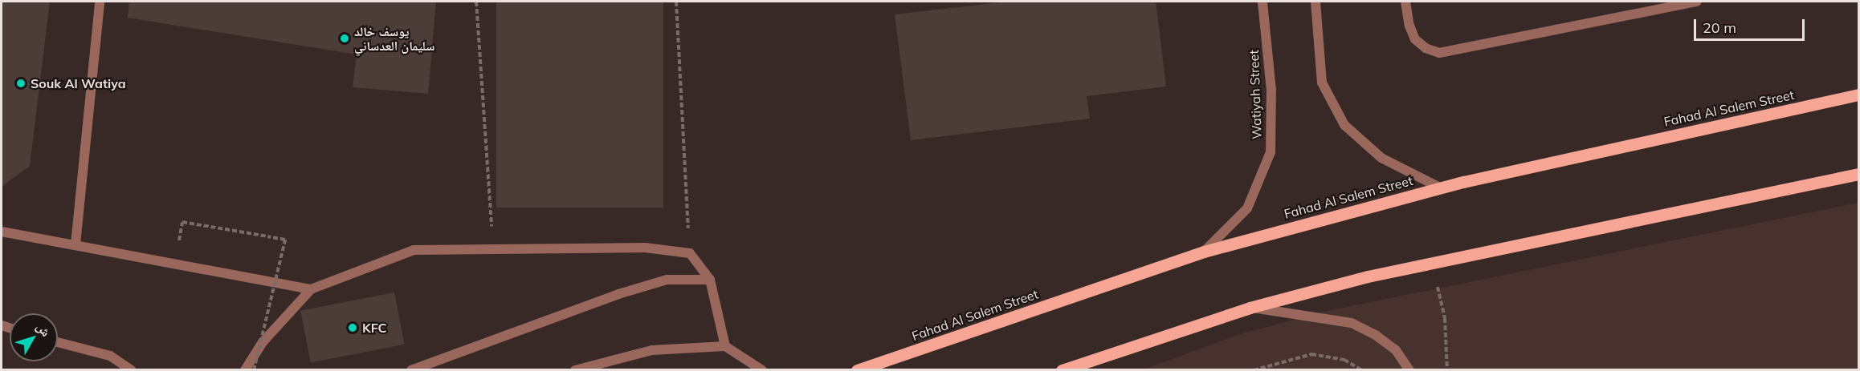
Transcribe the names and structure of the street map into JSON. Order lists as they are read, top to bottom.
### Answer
{
  "streets": {
    "main road": ["Fahad Al Salem Street"],
    "street": ["Watiyah Street"]
  },
  "crossings": [
    ["Watiyah Street", "Fahad Al Salem Street"]
  ],
  "places": ["يوسف خالد سليمان العدساني", "Souk Al Watiya", "KFC"],
  "scale_bar": "20 m",
  "north": "top right"
}
